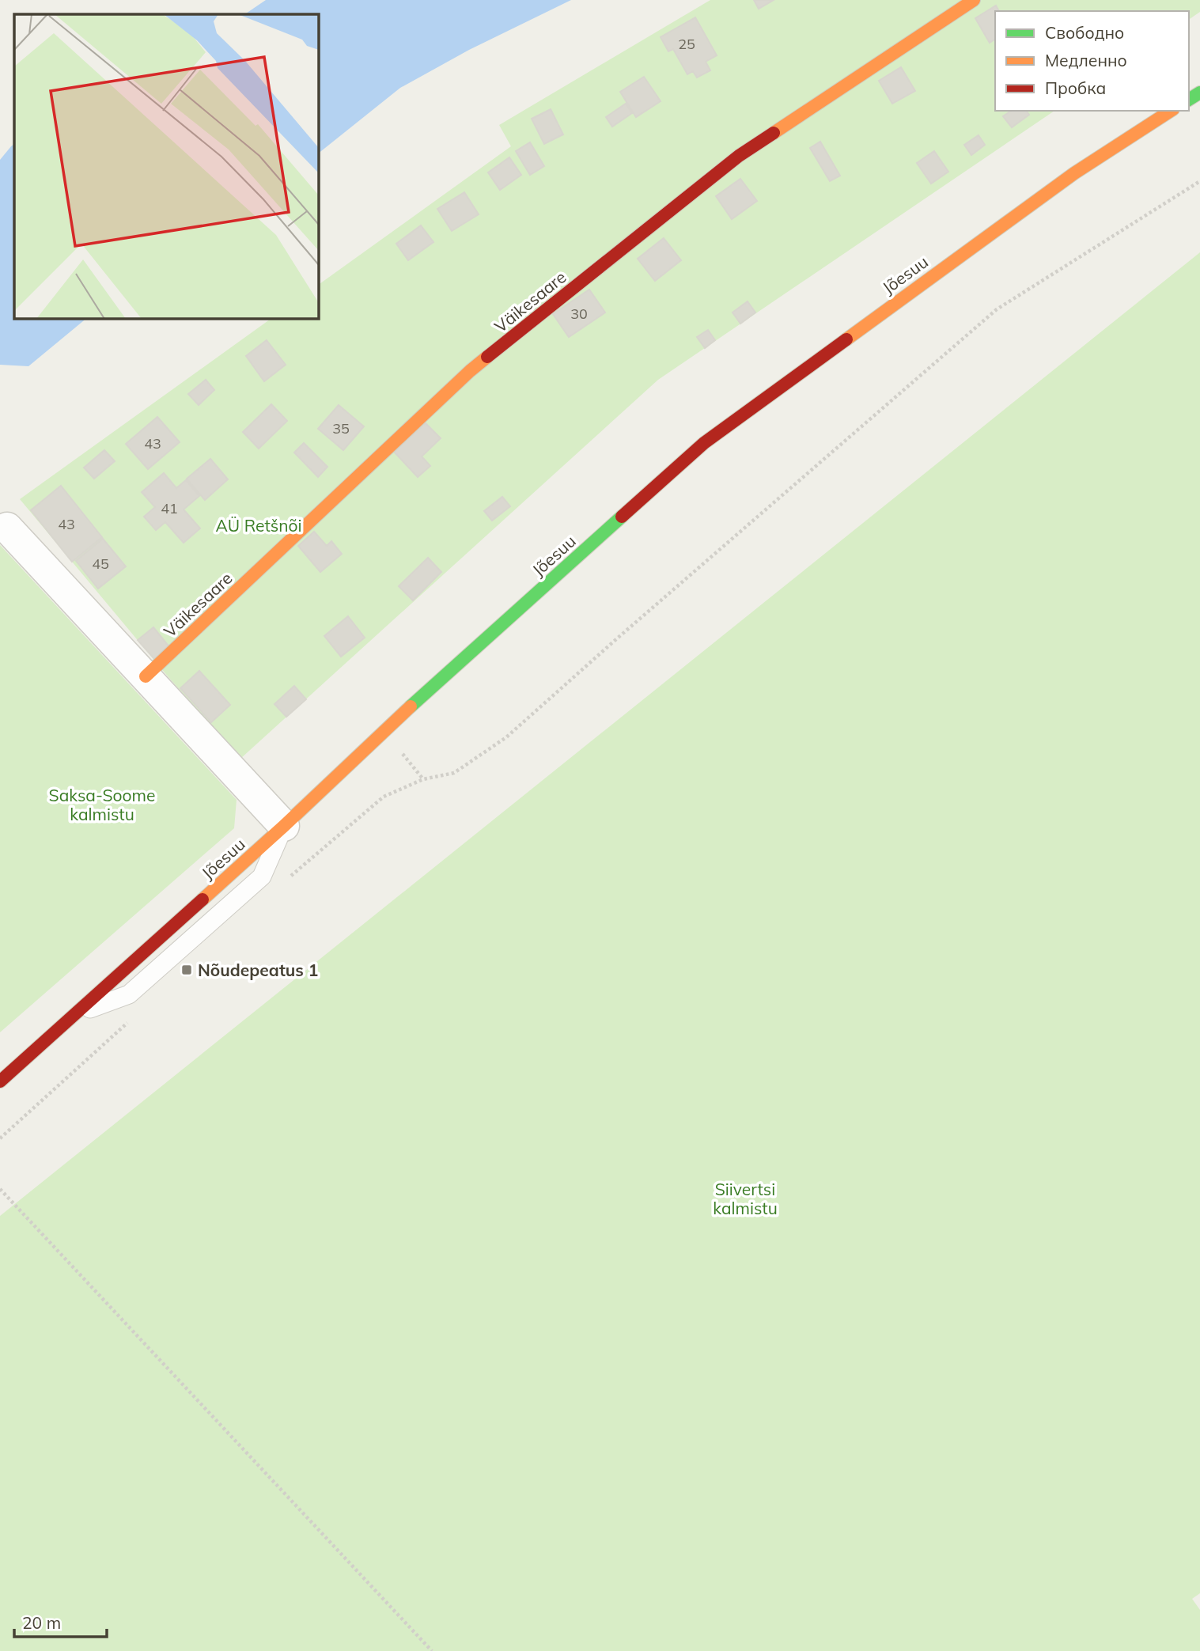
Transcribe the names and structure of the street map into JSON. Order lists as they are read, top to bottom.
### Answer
{
  "streets": {
    "street": ["Jõesuu", "Väikesaare"]
  },
  "parks": ["AÜ Retšnõi", "Saksa-Soome kalmistu", "Siivertsi kalmistu"],
  "places": {
    "transit": ["Nõudepeatus 1"]
  },
  "house_numbers": [
    "25",
    "30",
    "35",
    "43",
    "41",
    "43",
    "45"
  ],
  "legend": ["Свободно", "Медленно", "Пробка"],
  "scale_bar": "20 m"
}
